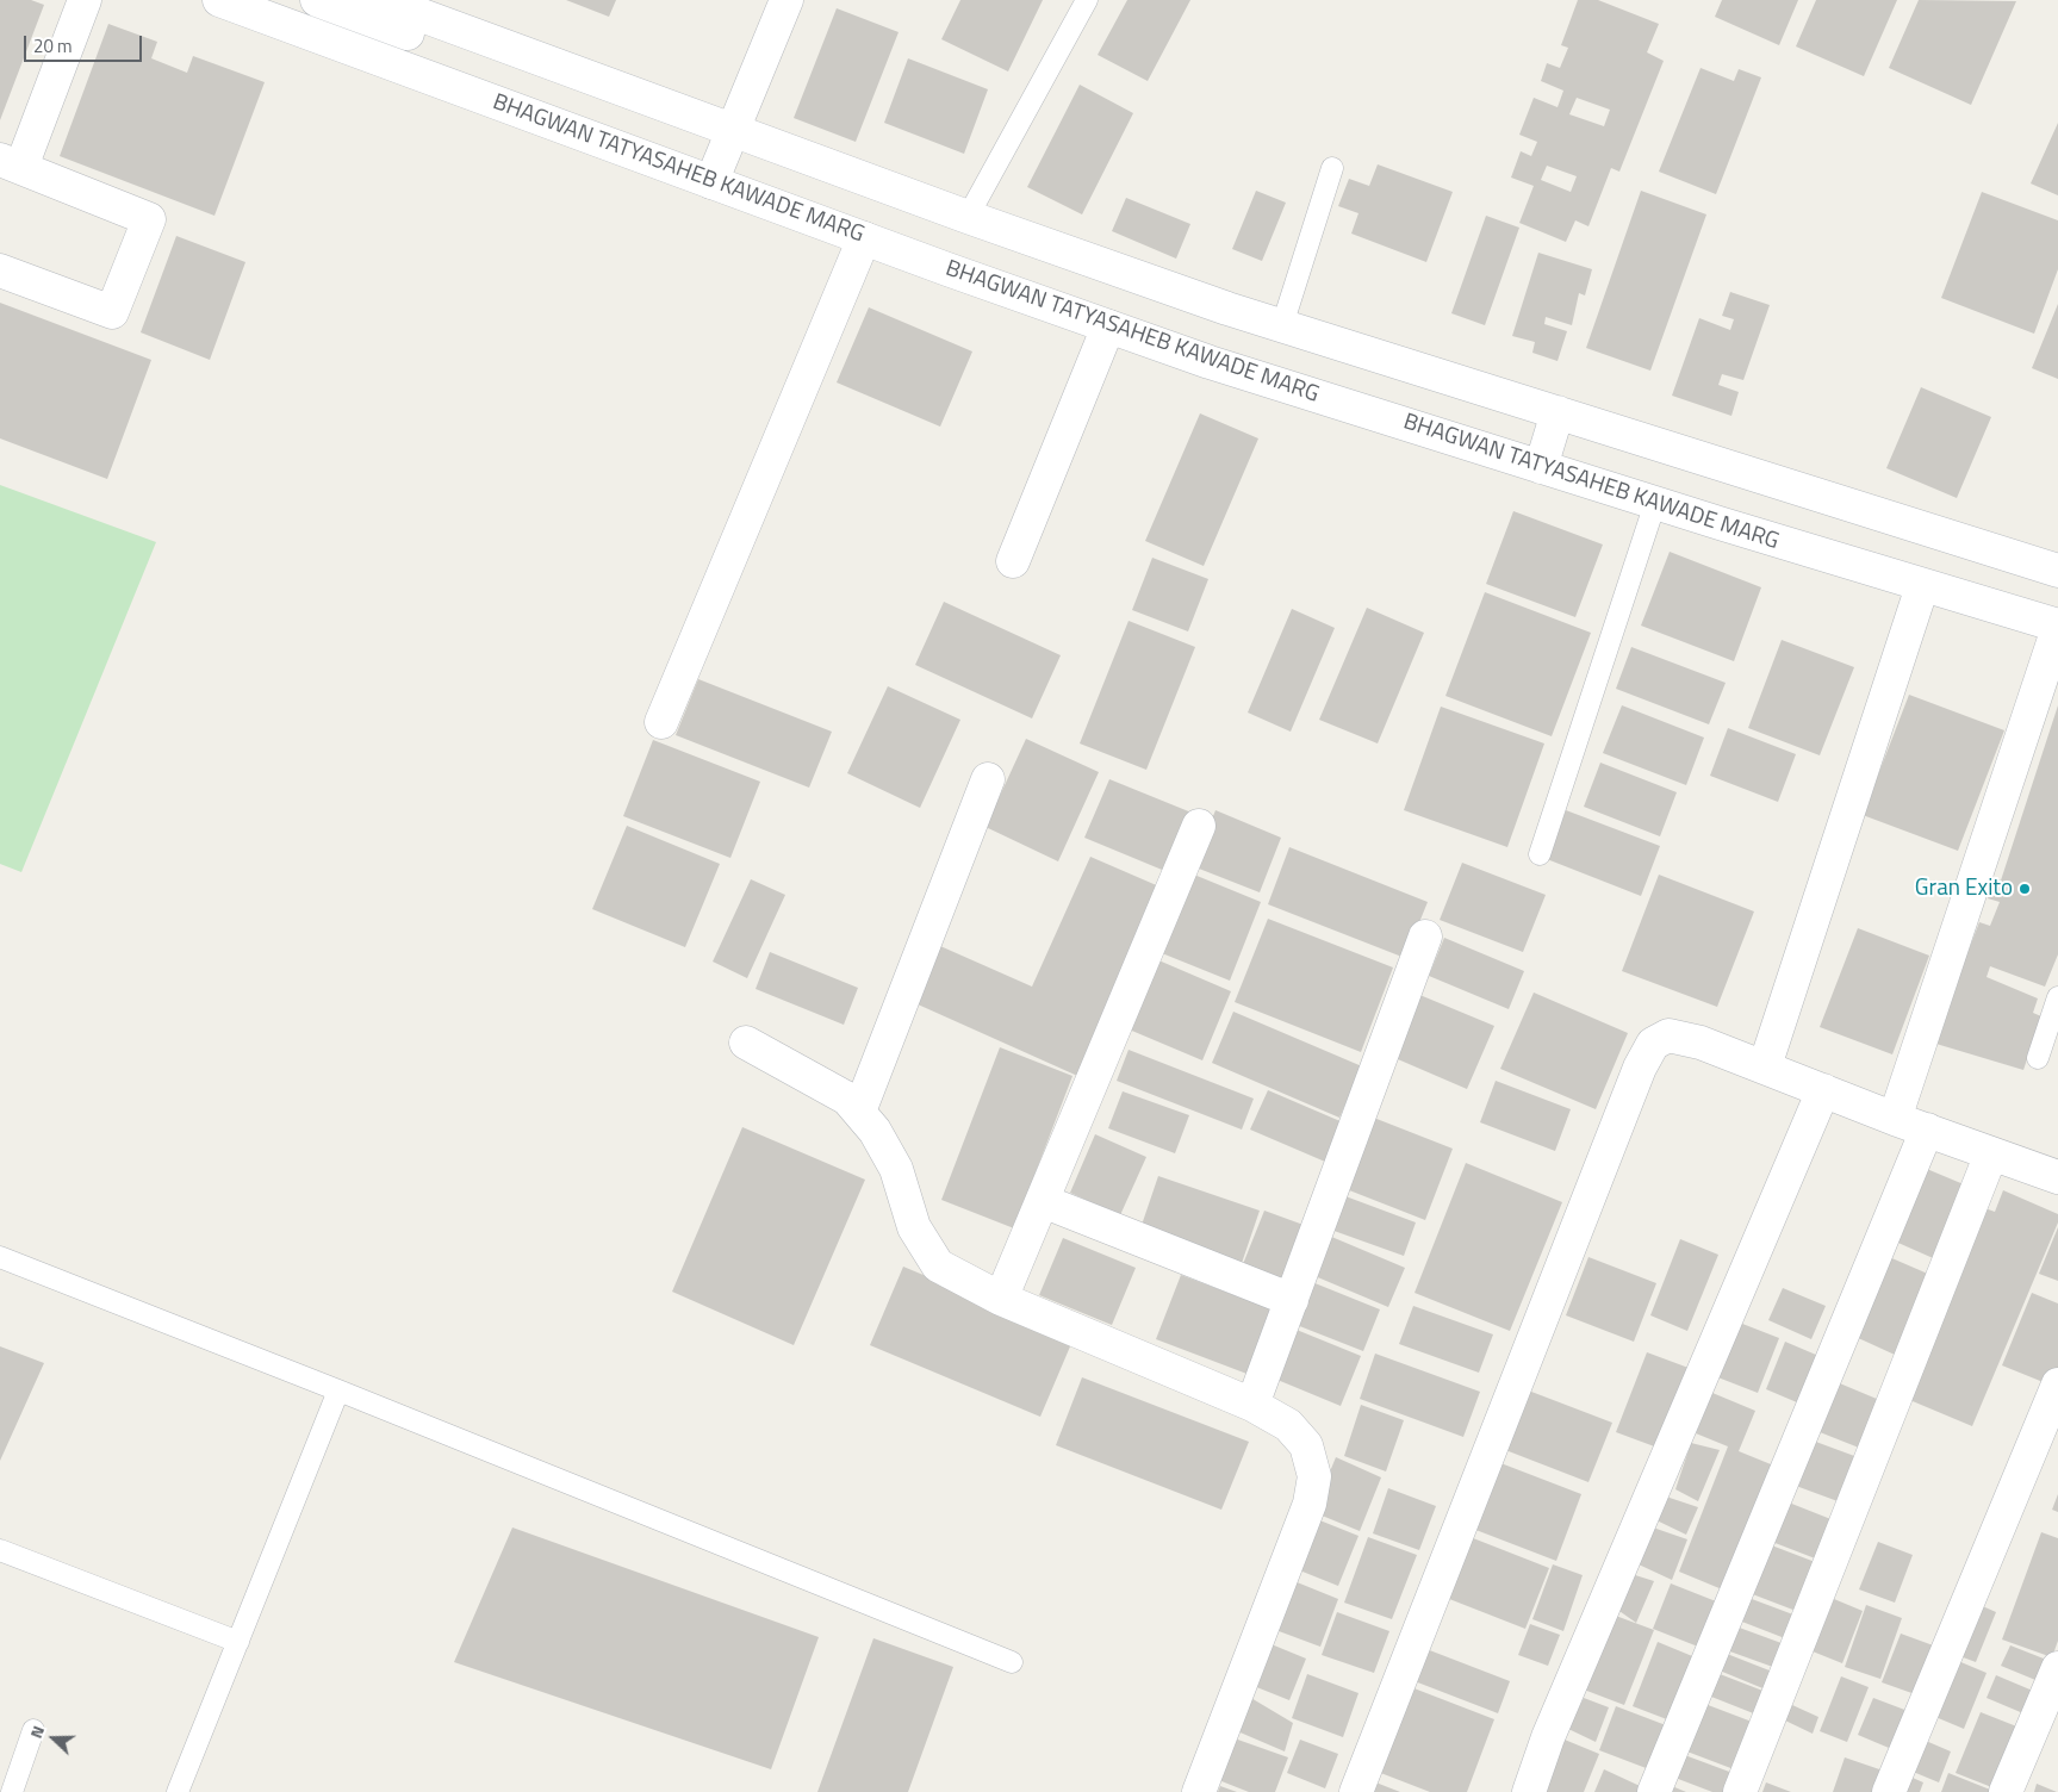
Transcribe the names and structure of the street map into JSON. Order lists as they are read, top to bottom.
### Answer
{
  "streets": {
    "street": ["BHAGWAN TATYASAHEB KAWADE MARG"]
  },
  "places": ["Gran Exito"],
  "scale_bar": "20 m",
  "north": "left"
}
